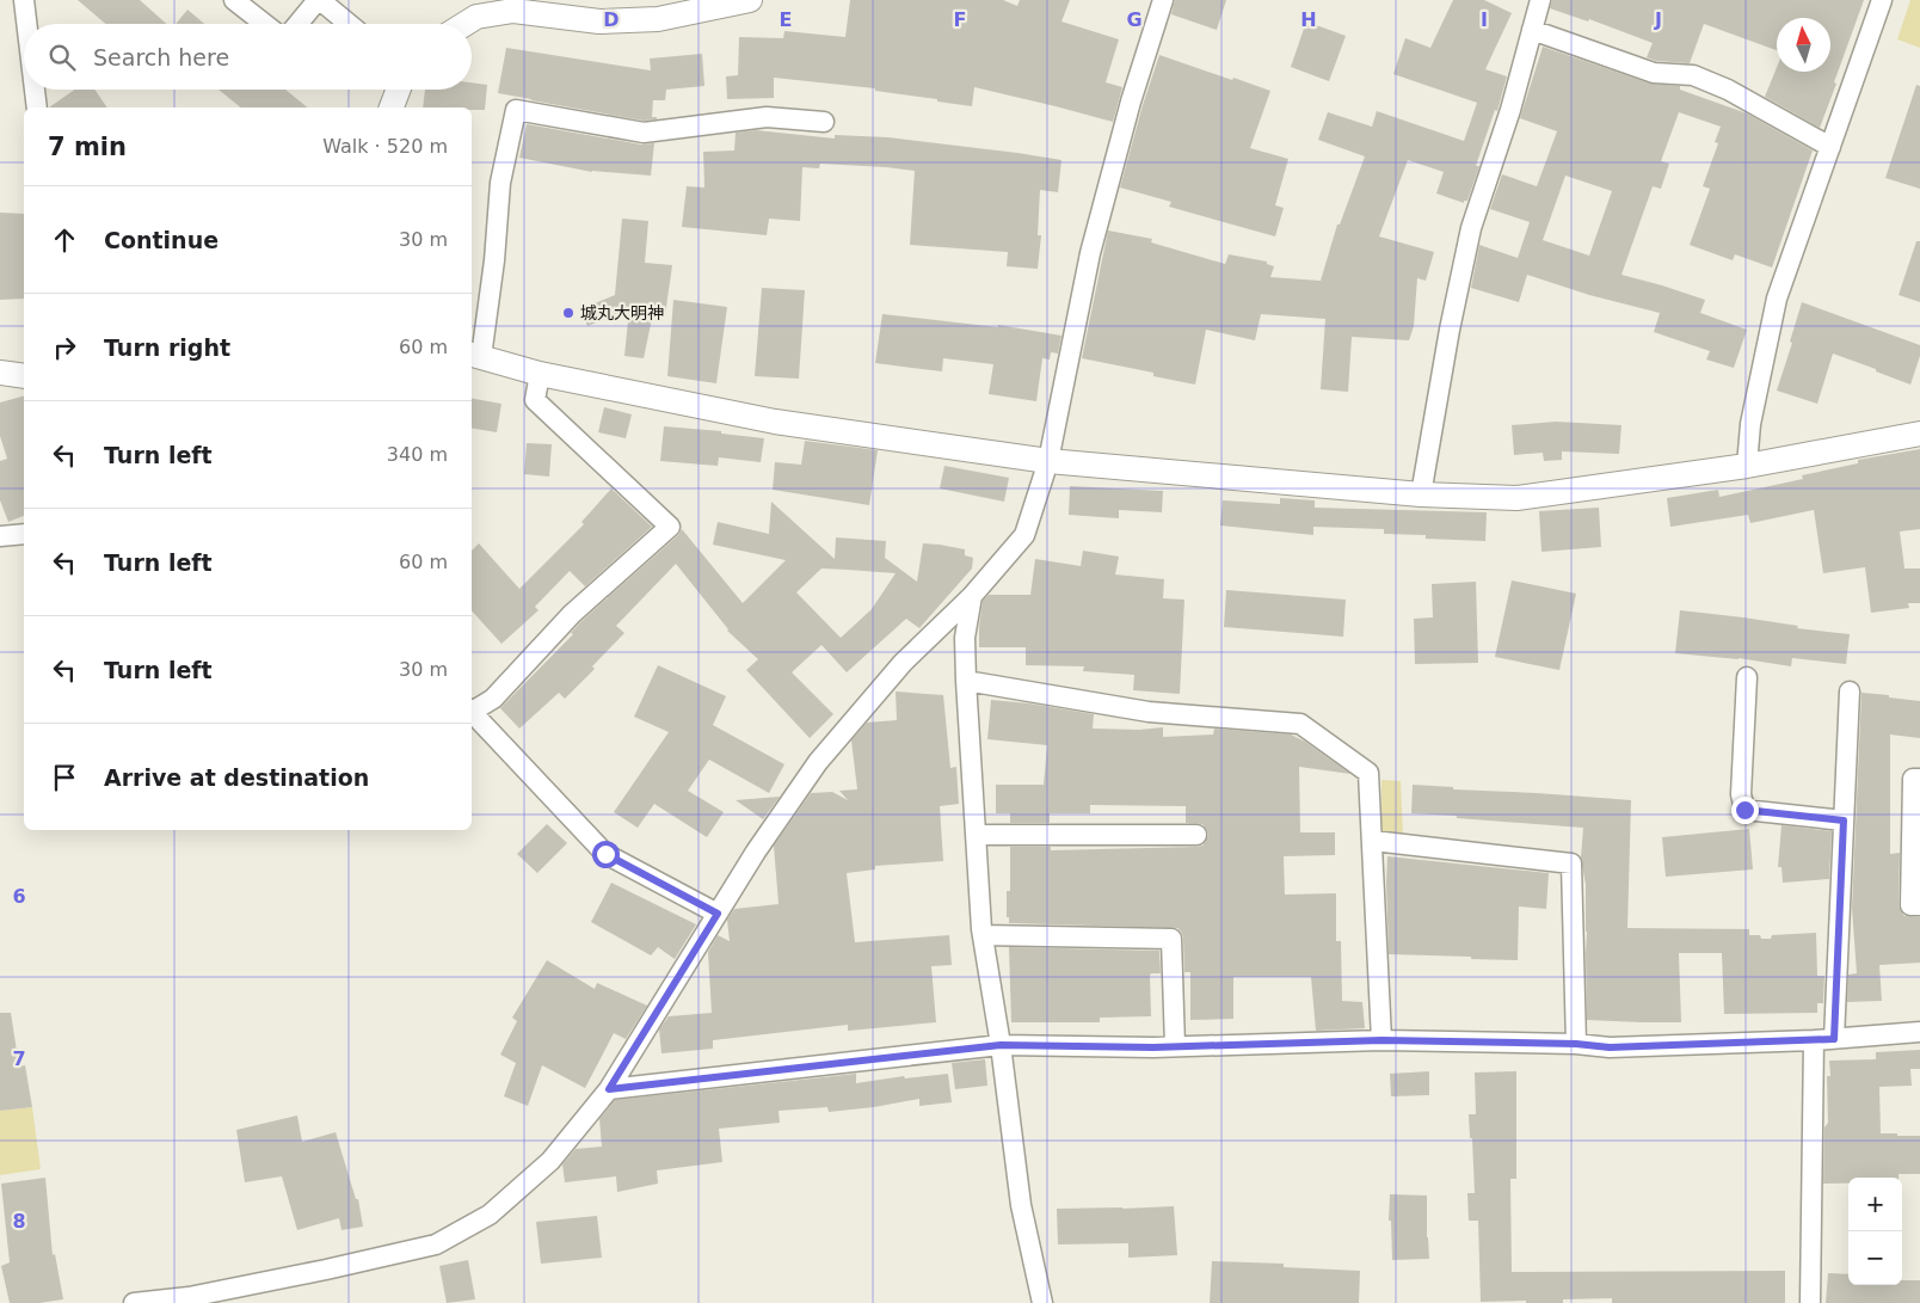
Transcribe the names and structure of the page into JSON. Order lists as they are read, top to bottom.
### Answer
{
  "places": ["城丸大明神"],
  "north": "top",
  "page": {
    "search": "Search here",
    "heading": ["7 min", "Walk · 520 m"],
    "list": [
      ["Continue", "30 m"],
      ["Turn right", "60 m"],
      ["Turn left", "340 m"],
      ["Turn left", "60 m"],
      ["Turn left", "30 m"],
      "Arrive at destination"
    ],
    "map_buttons": ["+", "−"]
  },
  "grid": {
    "columns": [
      "D",
      "E",
      "F",
      "G",
      "H",
      "I",
      "J"
    ],
    "rows": ["6", "7", "8"]
  }
}
